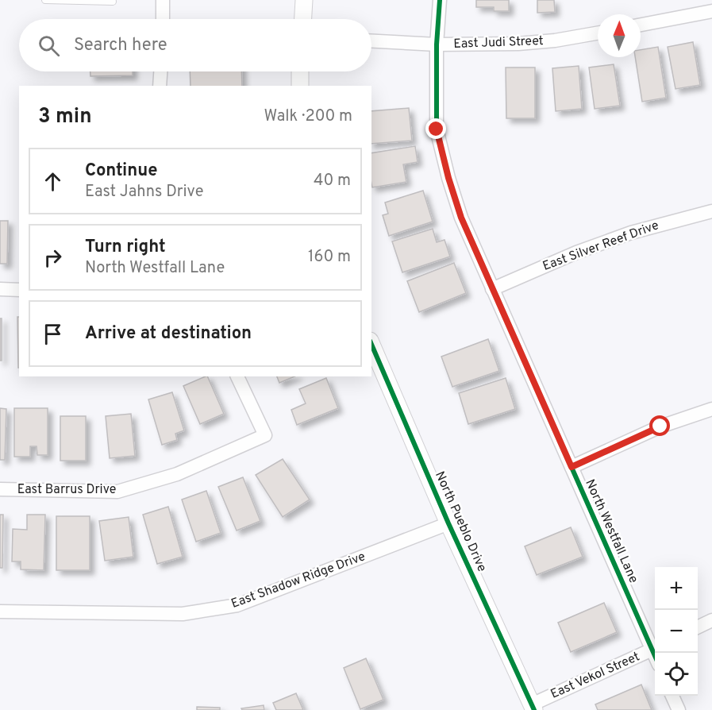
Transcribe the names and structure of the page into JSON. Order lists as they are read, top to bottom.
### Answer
{
  "streets": {
    "street": [
      "East Judi Street",
      "East Silver Reef Drive",
      "East Barrus Drive",
      "North Pueblo Drive",
      "North Westfall Lane",
      "East Shadow Ridge Drive",
      "East Vekol Street"
    ]
  },
  "crossings": [
    ["East Judi Street", "North Westfall Lane"],
    ["East Silver Reef Drive", "North Westfall Lane"],
    ["North Pueblo Drive", "East Shadow Ridge Drive"],
    ["North Pueblo Drive", "East Vekol Street"],
    ["North Westfall Lane", "East Vekol Street"]
  ],
  "north": "top",
  "page": {
    "search": "Search here",
    "heading": ["3 min", "Walk · 200 m"],
    "list": [
      ["Continue", "East Jahns Drive", "40 m"],
      ["Turn right", "North Westfall Lane", "160 m"],
      "Arrive at destination"
    ],
    "map_buttons": ["+", "−"]
  }
}
